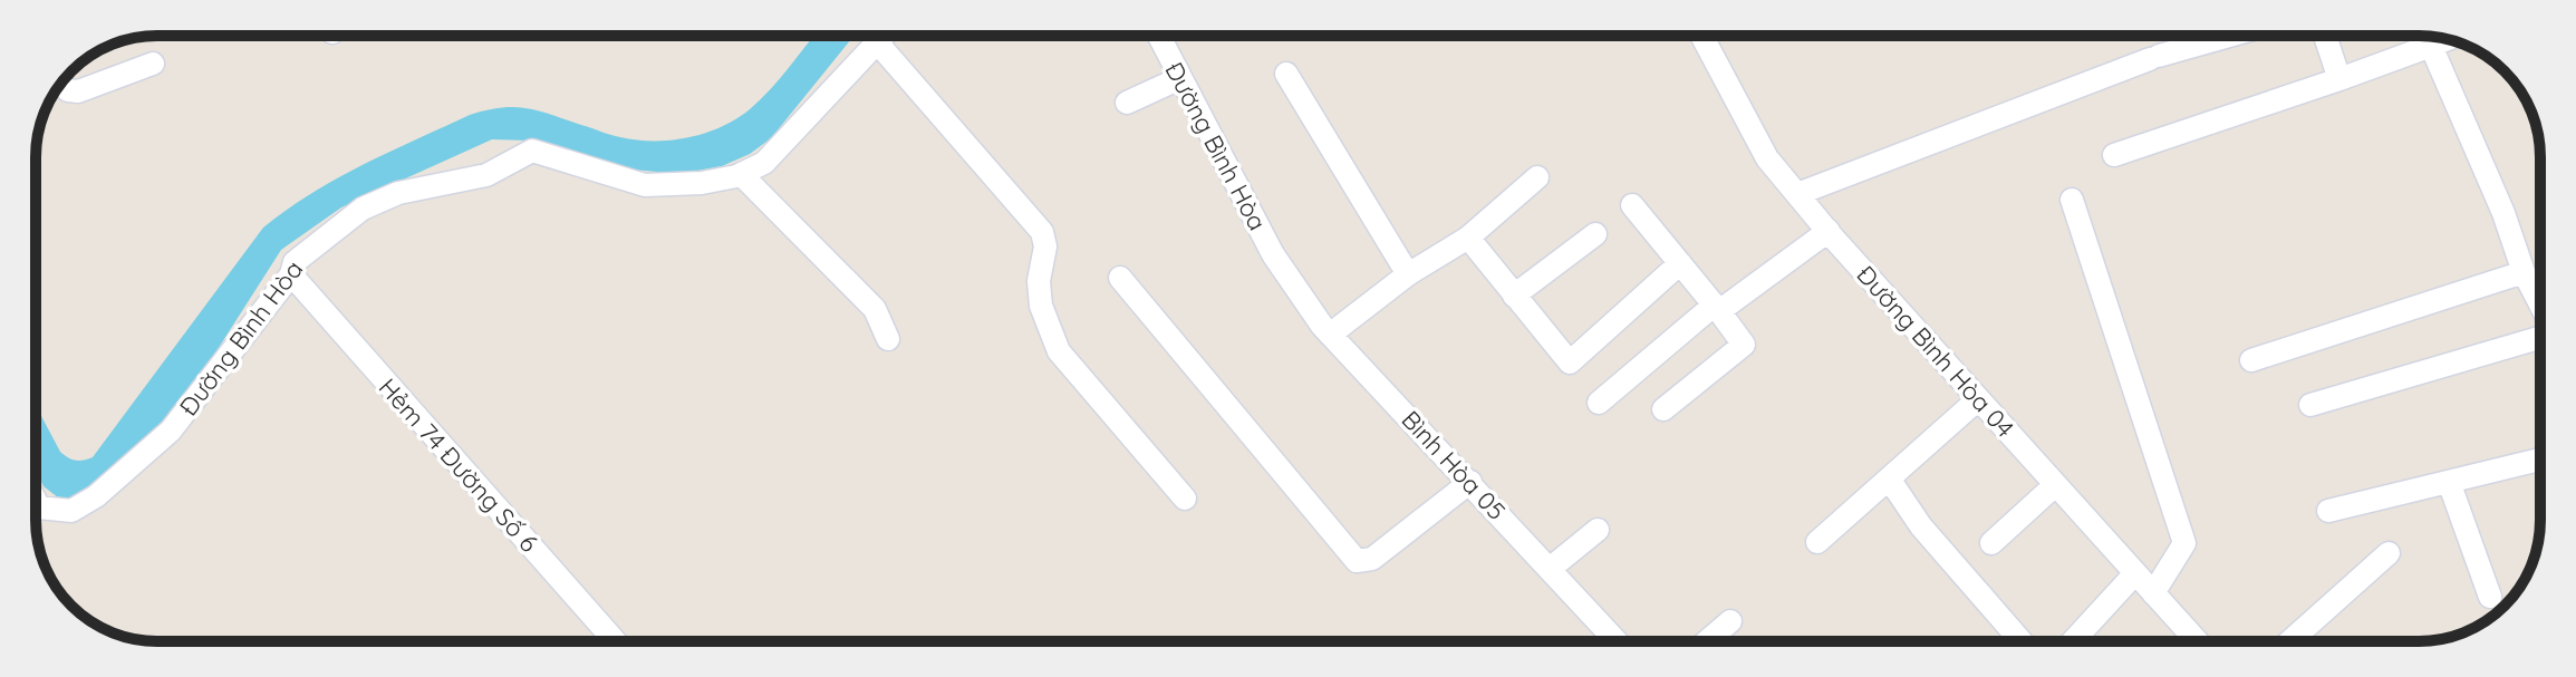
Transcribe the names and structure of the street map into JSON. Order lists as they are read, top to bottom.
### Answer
{
  "streets": {
    "street": [
      "Đường Bình Hòa",
      "Đường Bình Hòa 04",
      "Hẻm 74 Đường Số 6",
      "Bình Hòa 05"
    ]
  },
  "crossings": [
    ["Đường Bình Hòa", "Hẻm 74 Đường Số 6"],
    ["Đường Bình Hòa", "Bình Hòa 05"]
  ]
}
